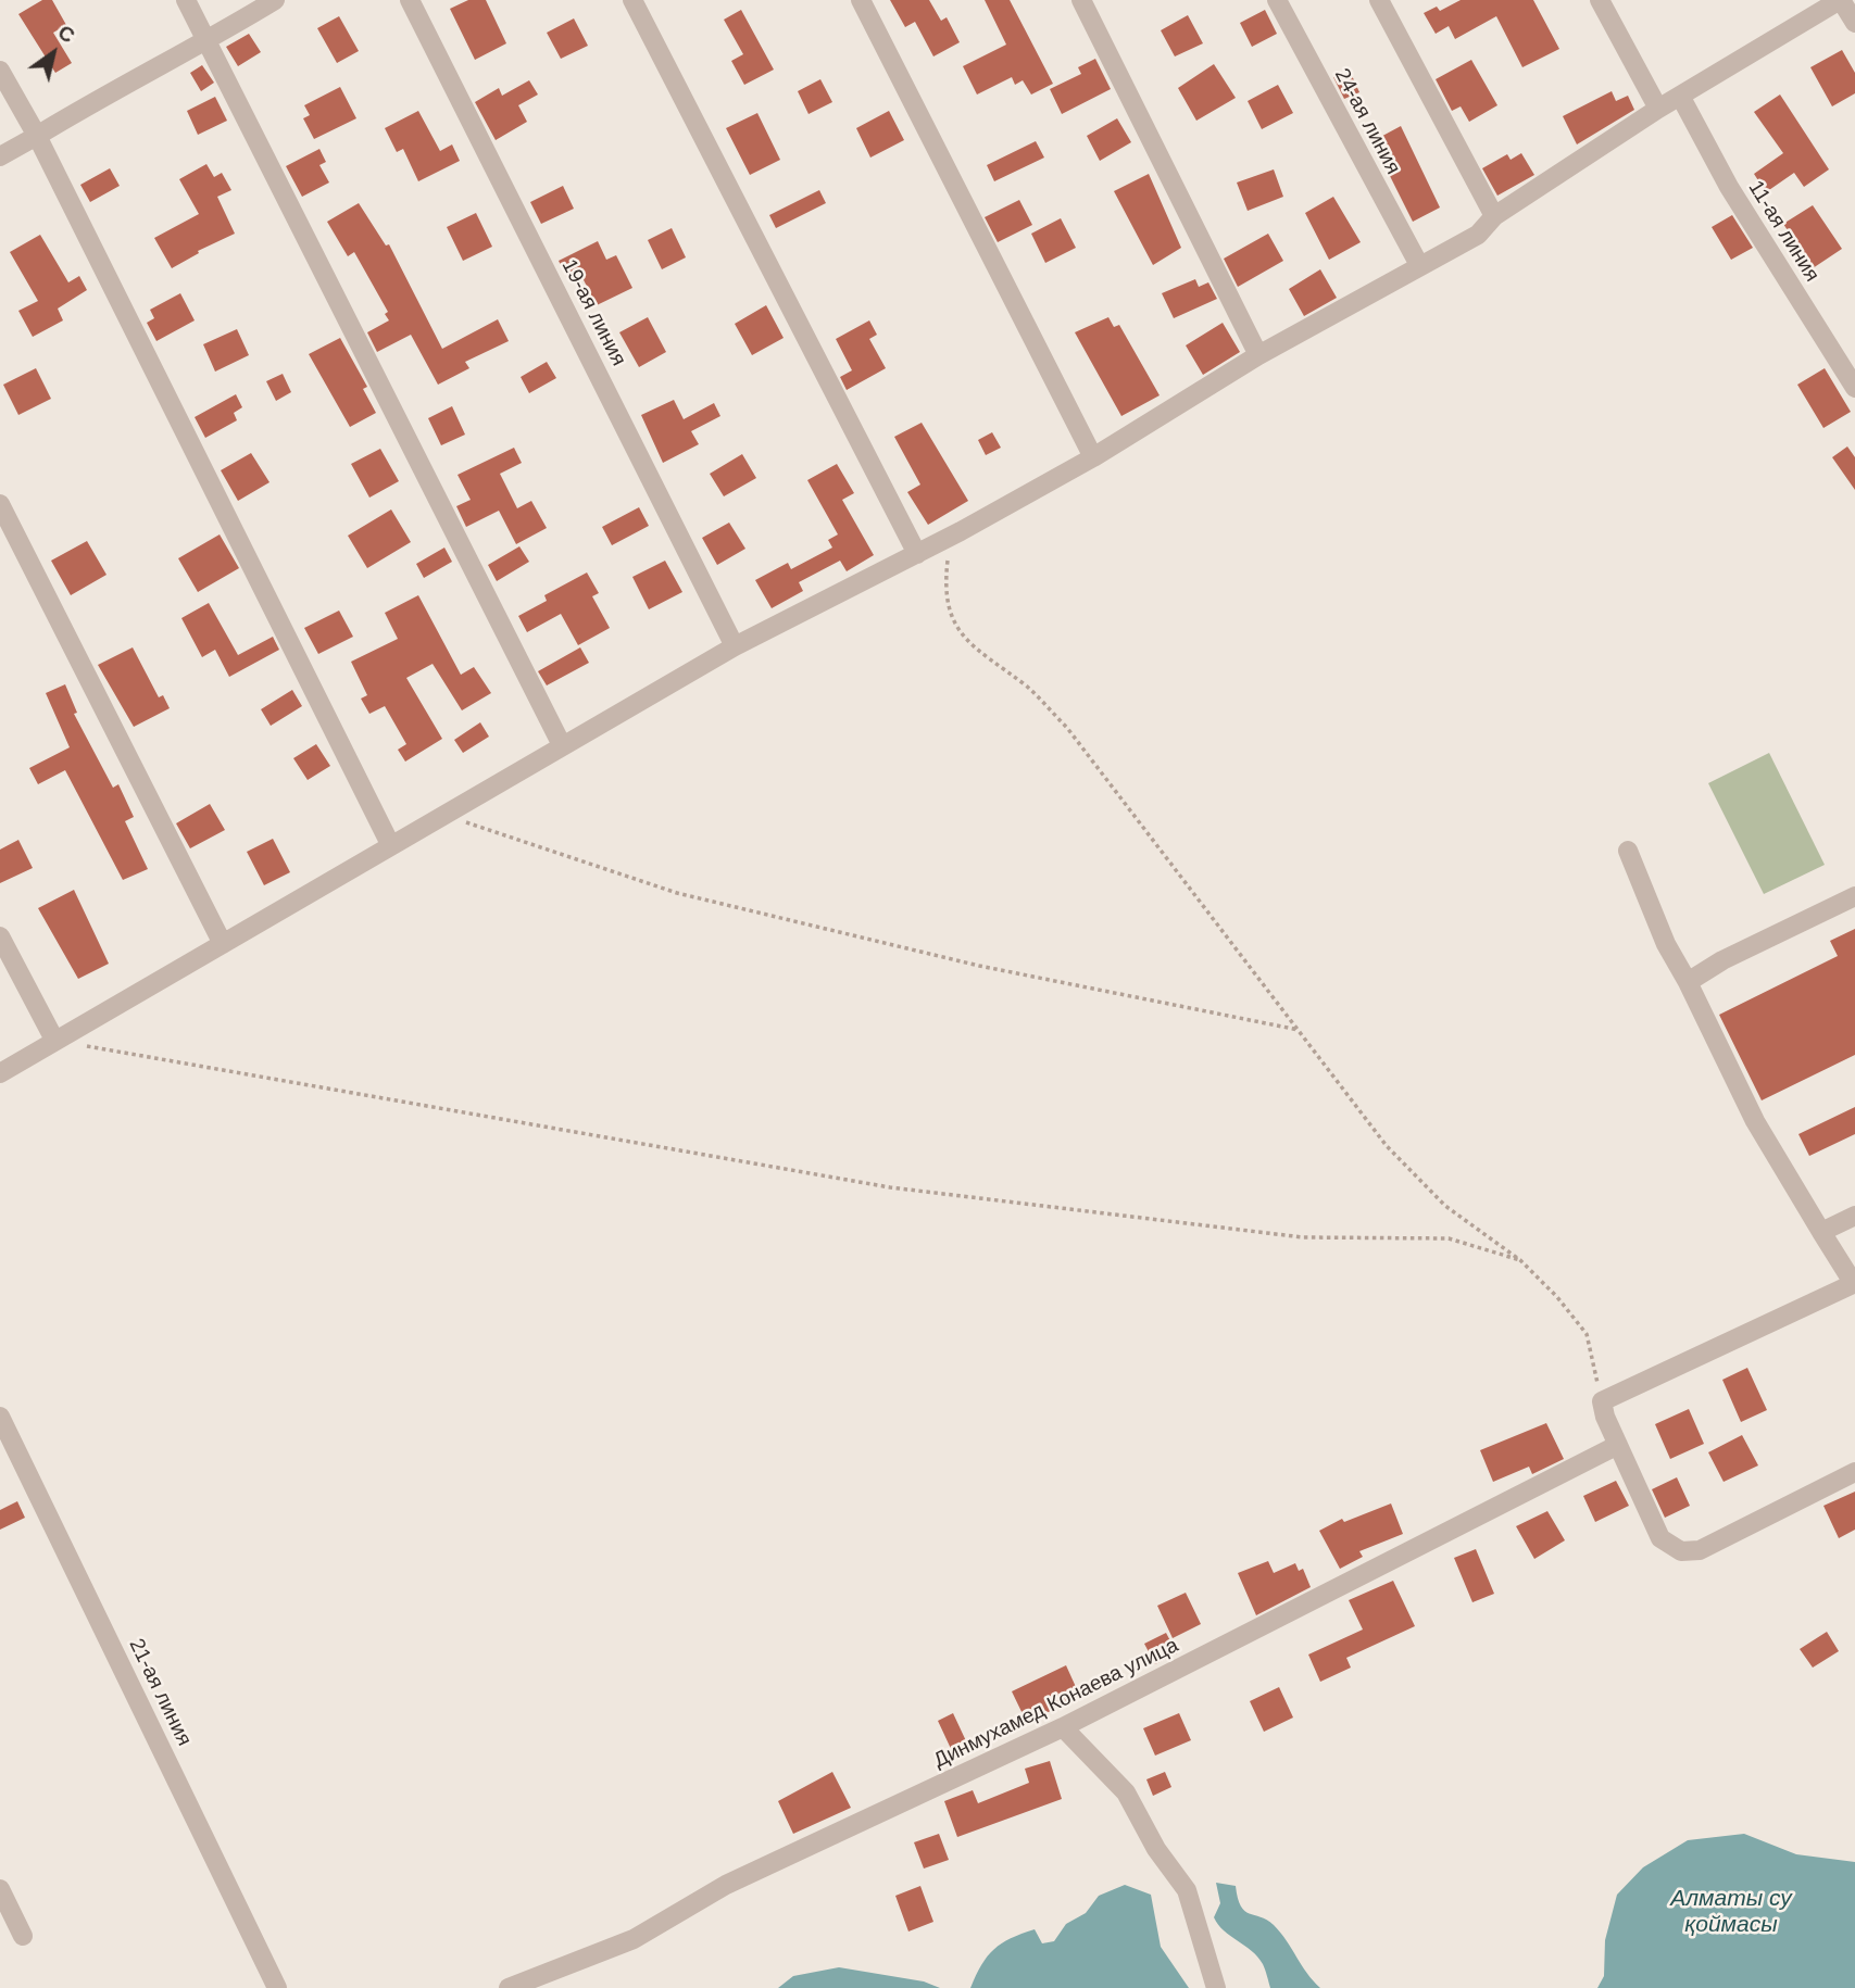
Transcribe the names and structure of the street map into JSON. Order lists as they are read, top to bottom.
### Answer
{
  "streets": {
    "street": [
      "24-ая линия",
      "11-ая линия",
      "19-ая линия",
      "21-ая линия",
      "Динмухамед Конаева улица"
    ]
  },
  "water": ["Алматы су қоймасы"],
  "north": "top right"
}
